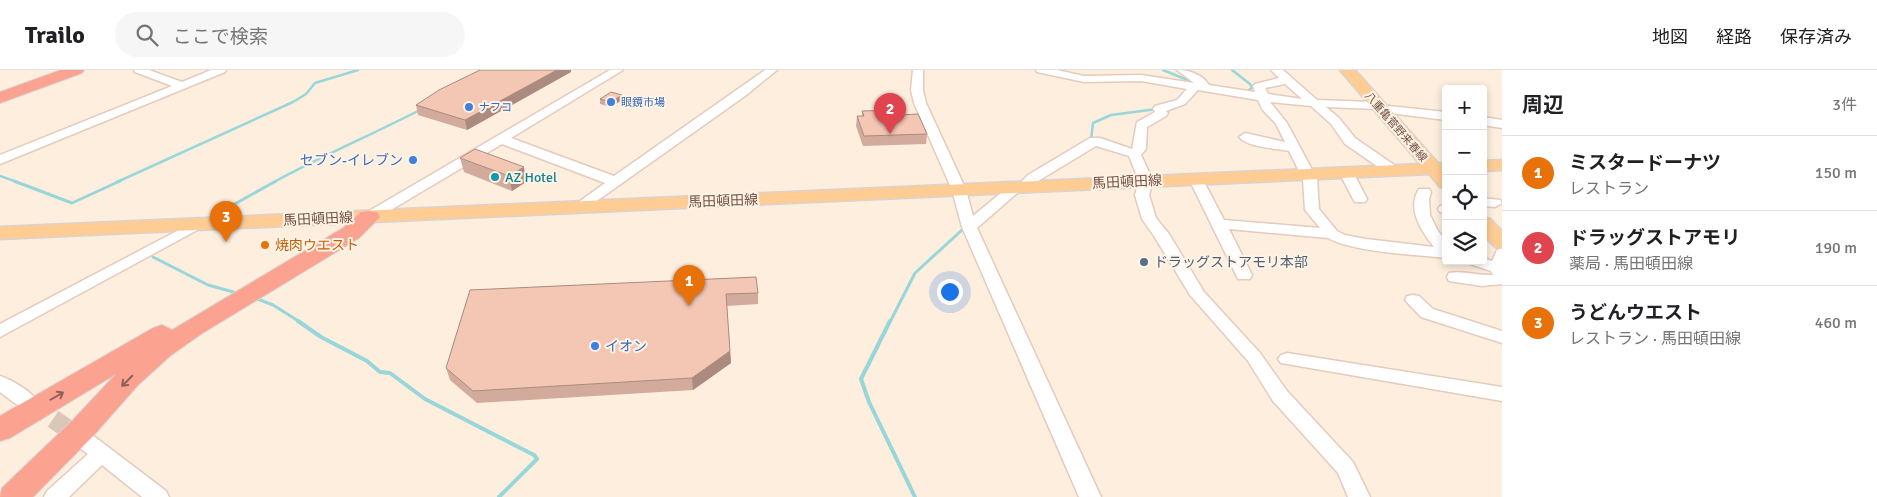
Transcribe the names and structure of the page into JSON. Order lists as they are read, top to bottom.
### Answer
{
  "streets": {
    "main road": ["八重亀菅野来春線", "馬田頓田線"]
  },
  "crossings": [
    ["八重亀菅野来春線", "馬田頓田線"]
  ],
  "places": [
    "眼鏡市場",
    "ナフコ",
    "セブン-イレブン",
    "AZ Hotel",
    "焼肉ウエスト",
    "ドラッグストアモリ本部",
    "イオン"
  ],
  "page": {
    "header": "Trailo",
    "search": "ここで検索",
    "nav": ["地図", "経路", "保存済み"],
    "heading": ["周辺", "3件"],
    "map_buttons": ["+", "−"],
    "pins": ["2", "3", "1"],
    "list": [
      {
        "mark": "1",
        "name": "ミスタードーナツ",
        "note": "レストラン",
        "value": "150 m"
      },
      {
        "mark": "2",
        "name": "ドラッグストアモリ",
        "note": "薬局 · 馬田頓田線",
        "value": "190 m"
      },
      {
        "mark": "3",
        "name": "うどんウエスト",
        "note": "レストラン · 馬田頓田線",
        "value": "460 m"
      }
    ]
  }
}
